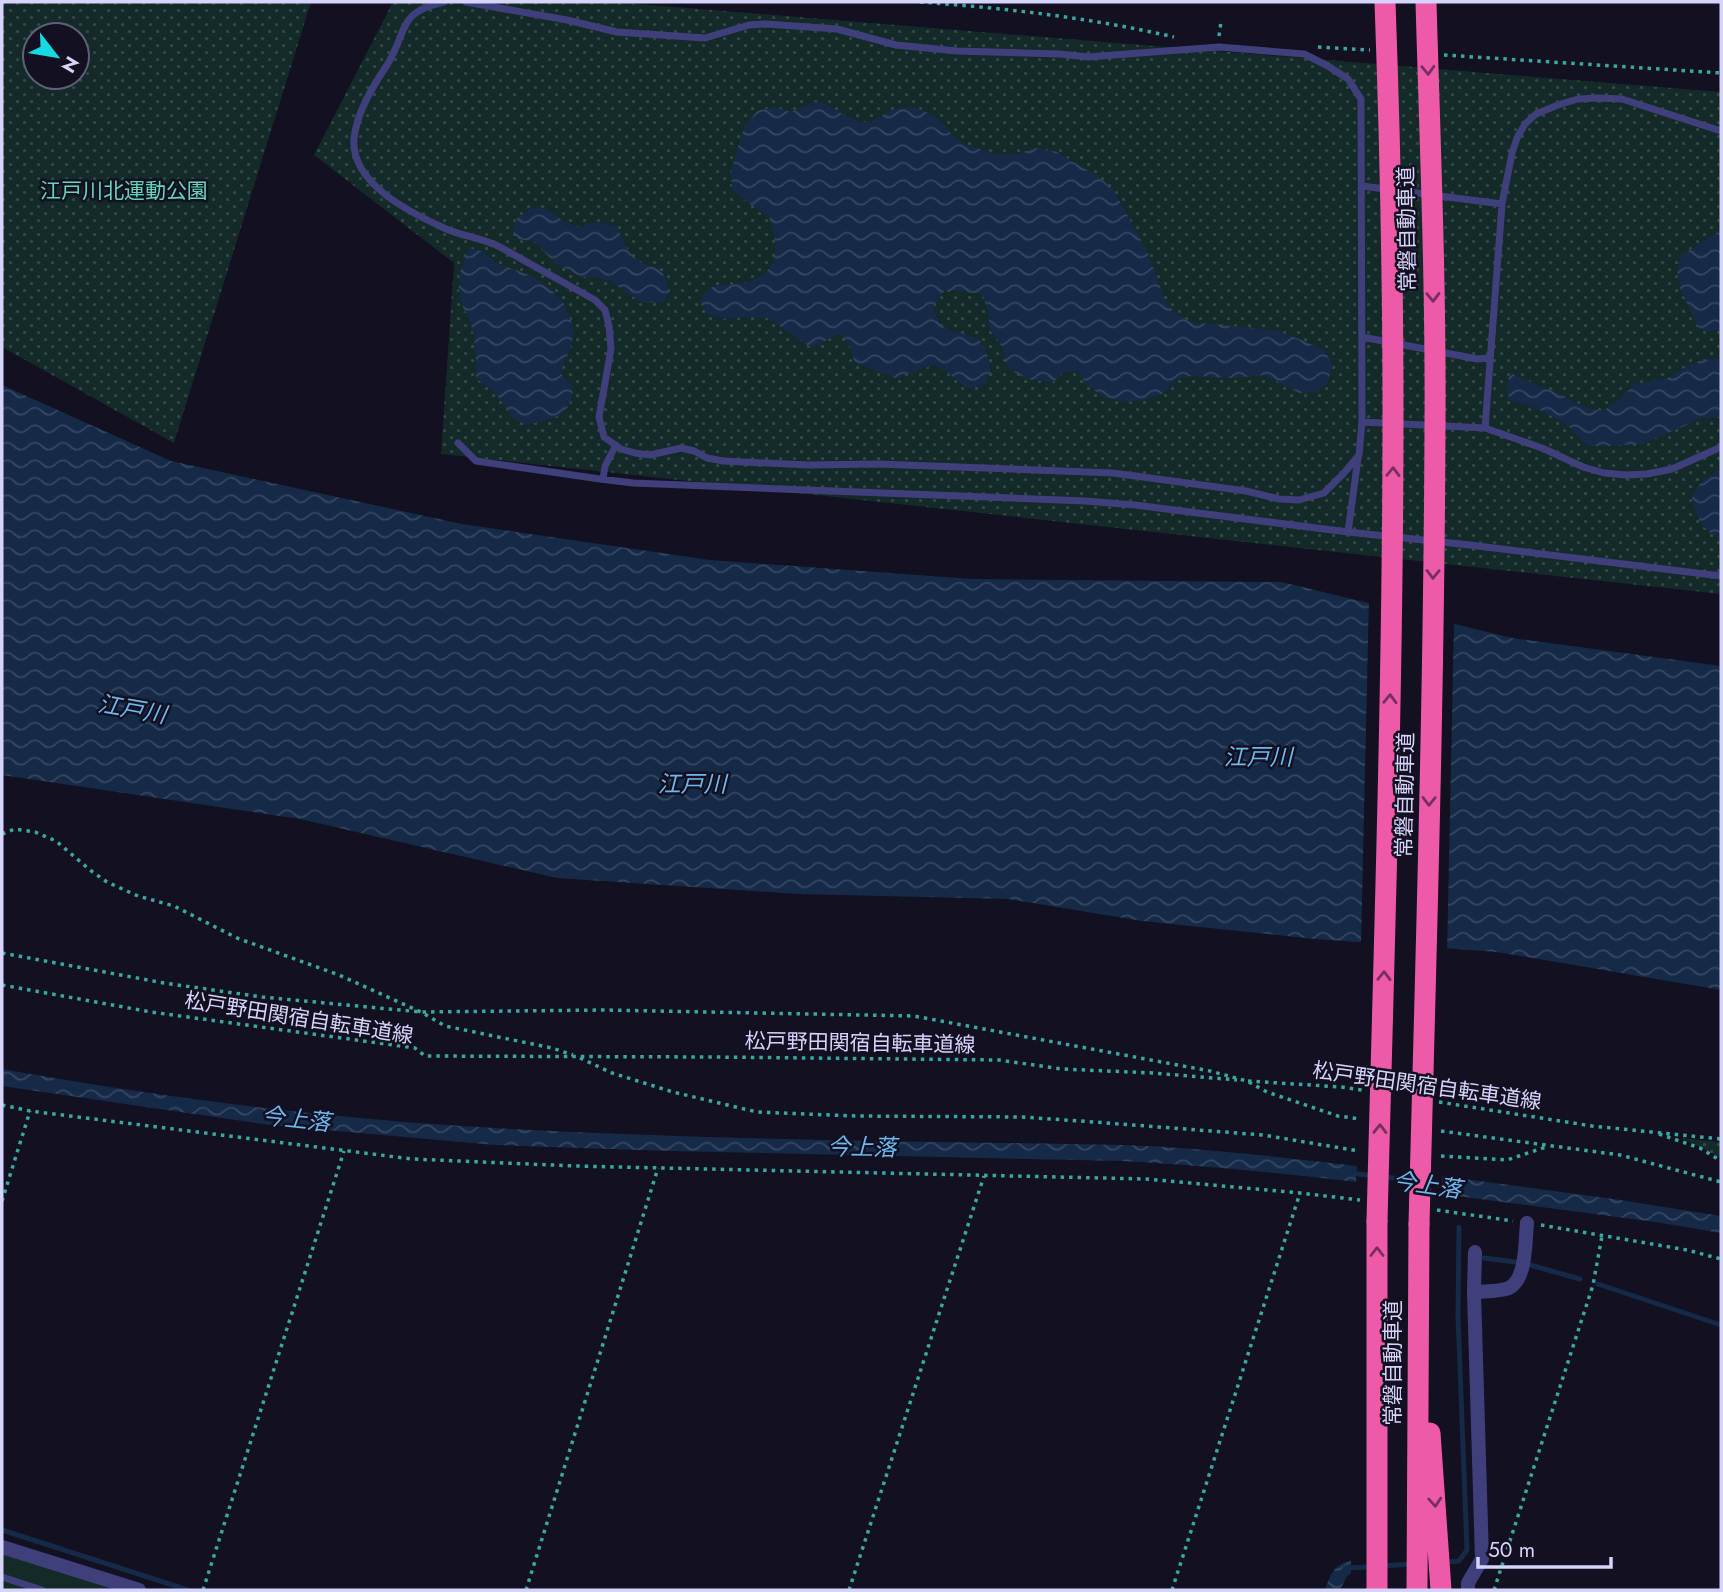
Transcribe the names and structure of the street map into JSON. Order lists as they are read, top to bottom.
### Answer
{
  "streets": {
    "highway": ["常磐自動車道"],
    "path": ["松戸野田関宿自転車道線"]
  },
  "water": ["江戸川", "今上落"],
  "parks": ["江戸川北運動公園"],
  "scale_bar": "50 m",
  "north": "bottom right"
}
